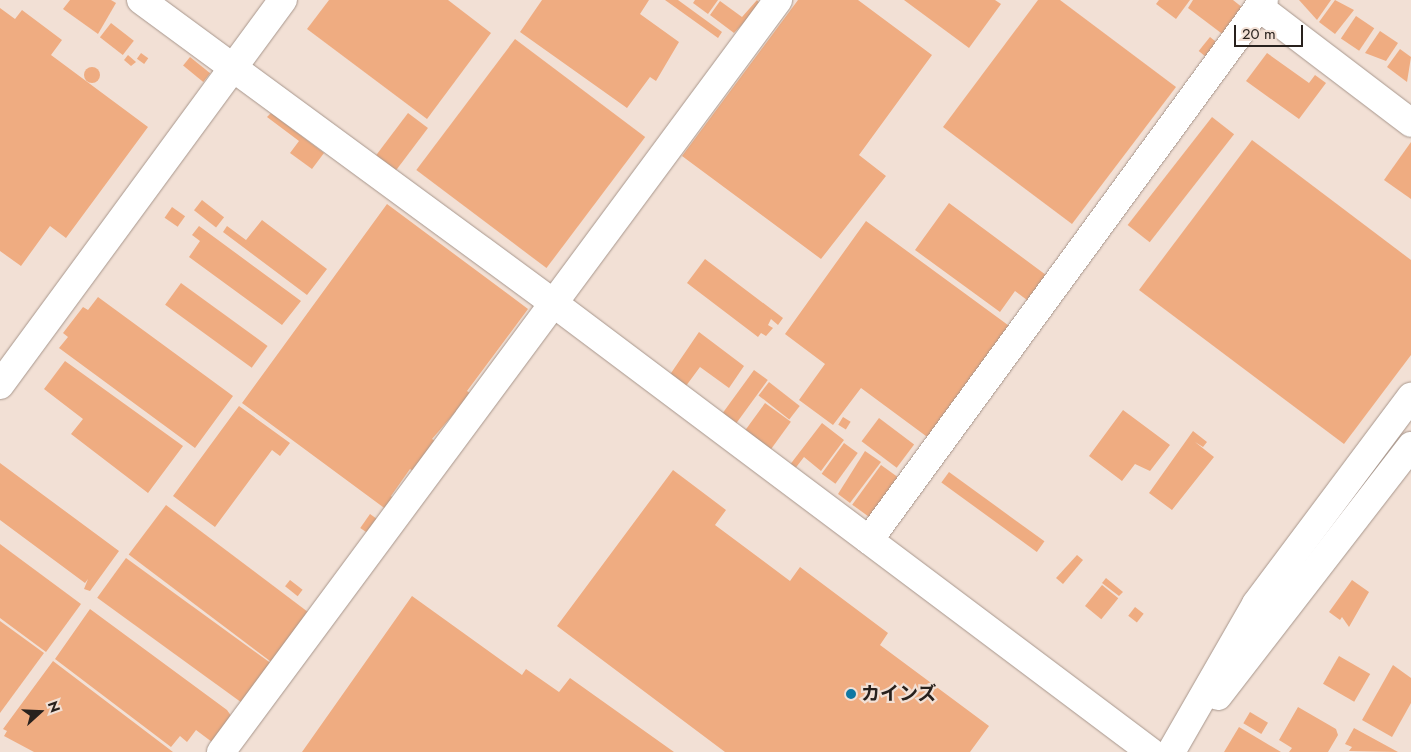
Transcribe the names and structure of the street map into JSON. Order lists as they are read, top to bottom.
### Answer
{
  "places": ["カインズ"],
  "scale_bar": "20 m",
  "north": "right"
}
